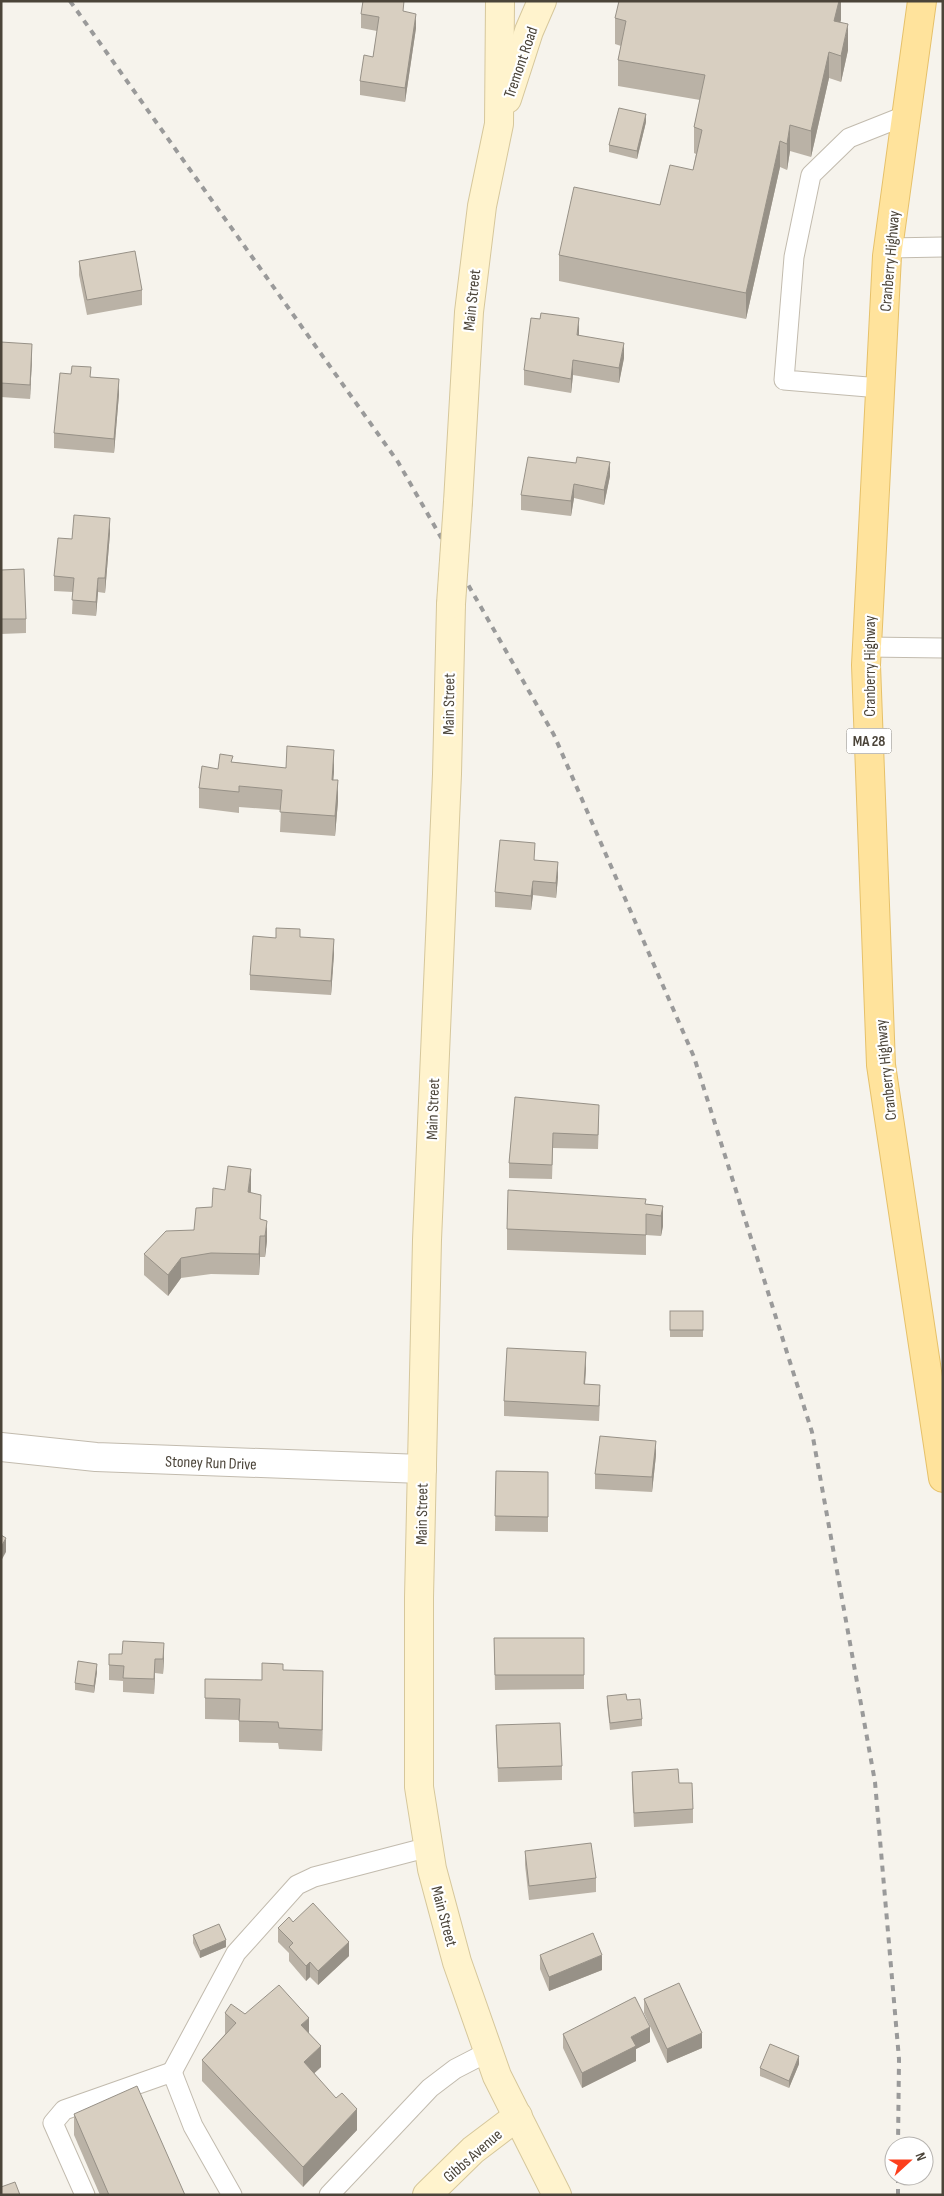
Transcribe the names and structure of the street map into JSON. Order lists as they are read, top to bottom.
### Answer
{
  "streets": {
    "main road": [
      "Tremont Road",
      "Cranberry Highway",
      "Main Street",
      "MA 28",
      "Gibbs Avenue"
    ],
    "street": ["Stoney Run Drive"]
  },
  "crossings": [
    ["Tremont Road", "Main Street"],
    ["Main Street", "Stoney Run Drive"],
    ["Main Street", "Gibbs Avenue"]
  ],
  "north": "right"
}
